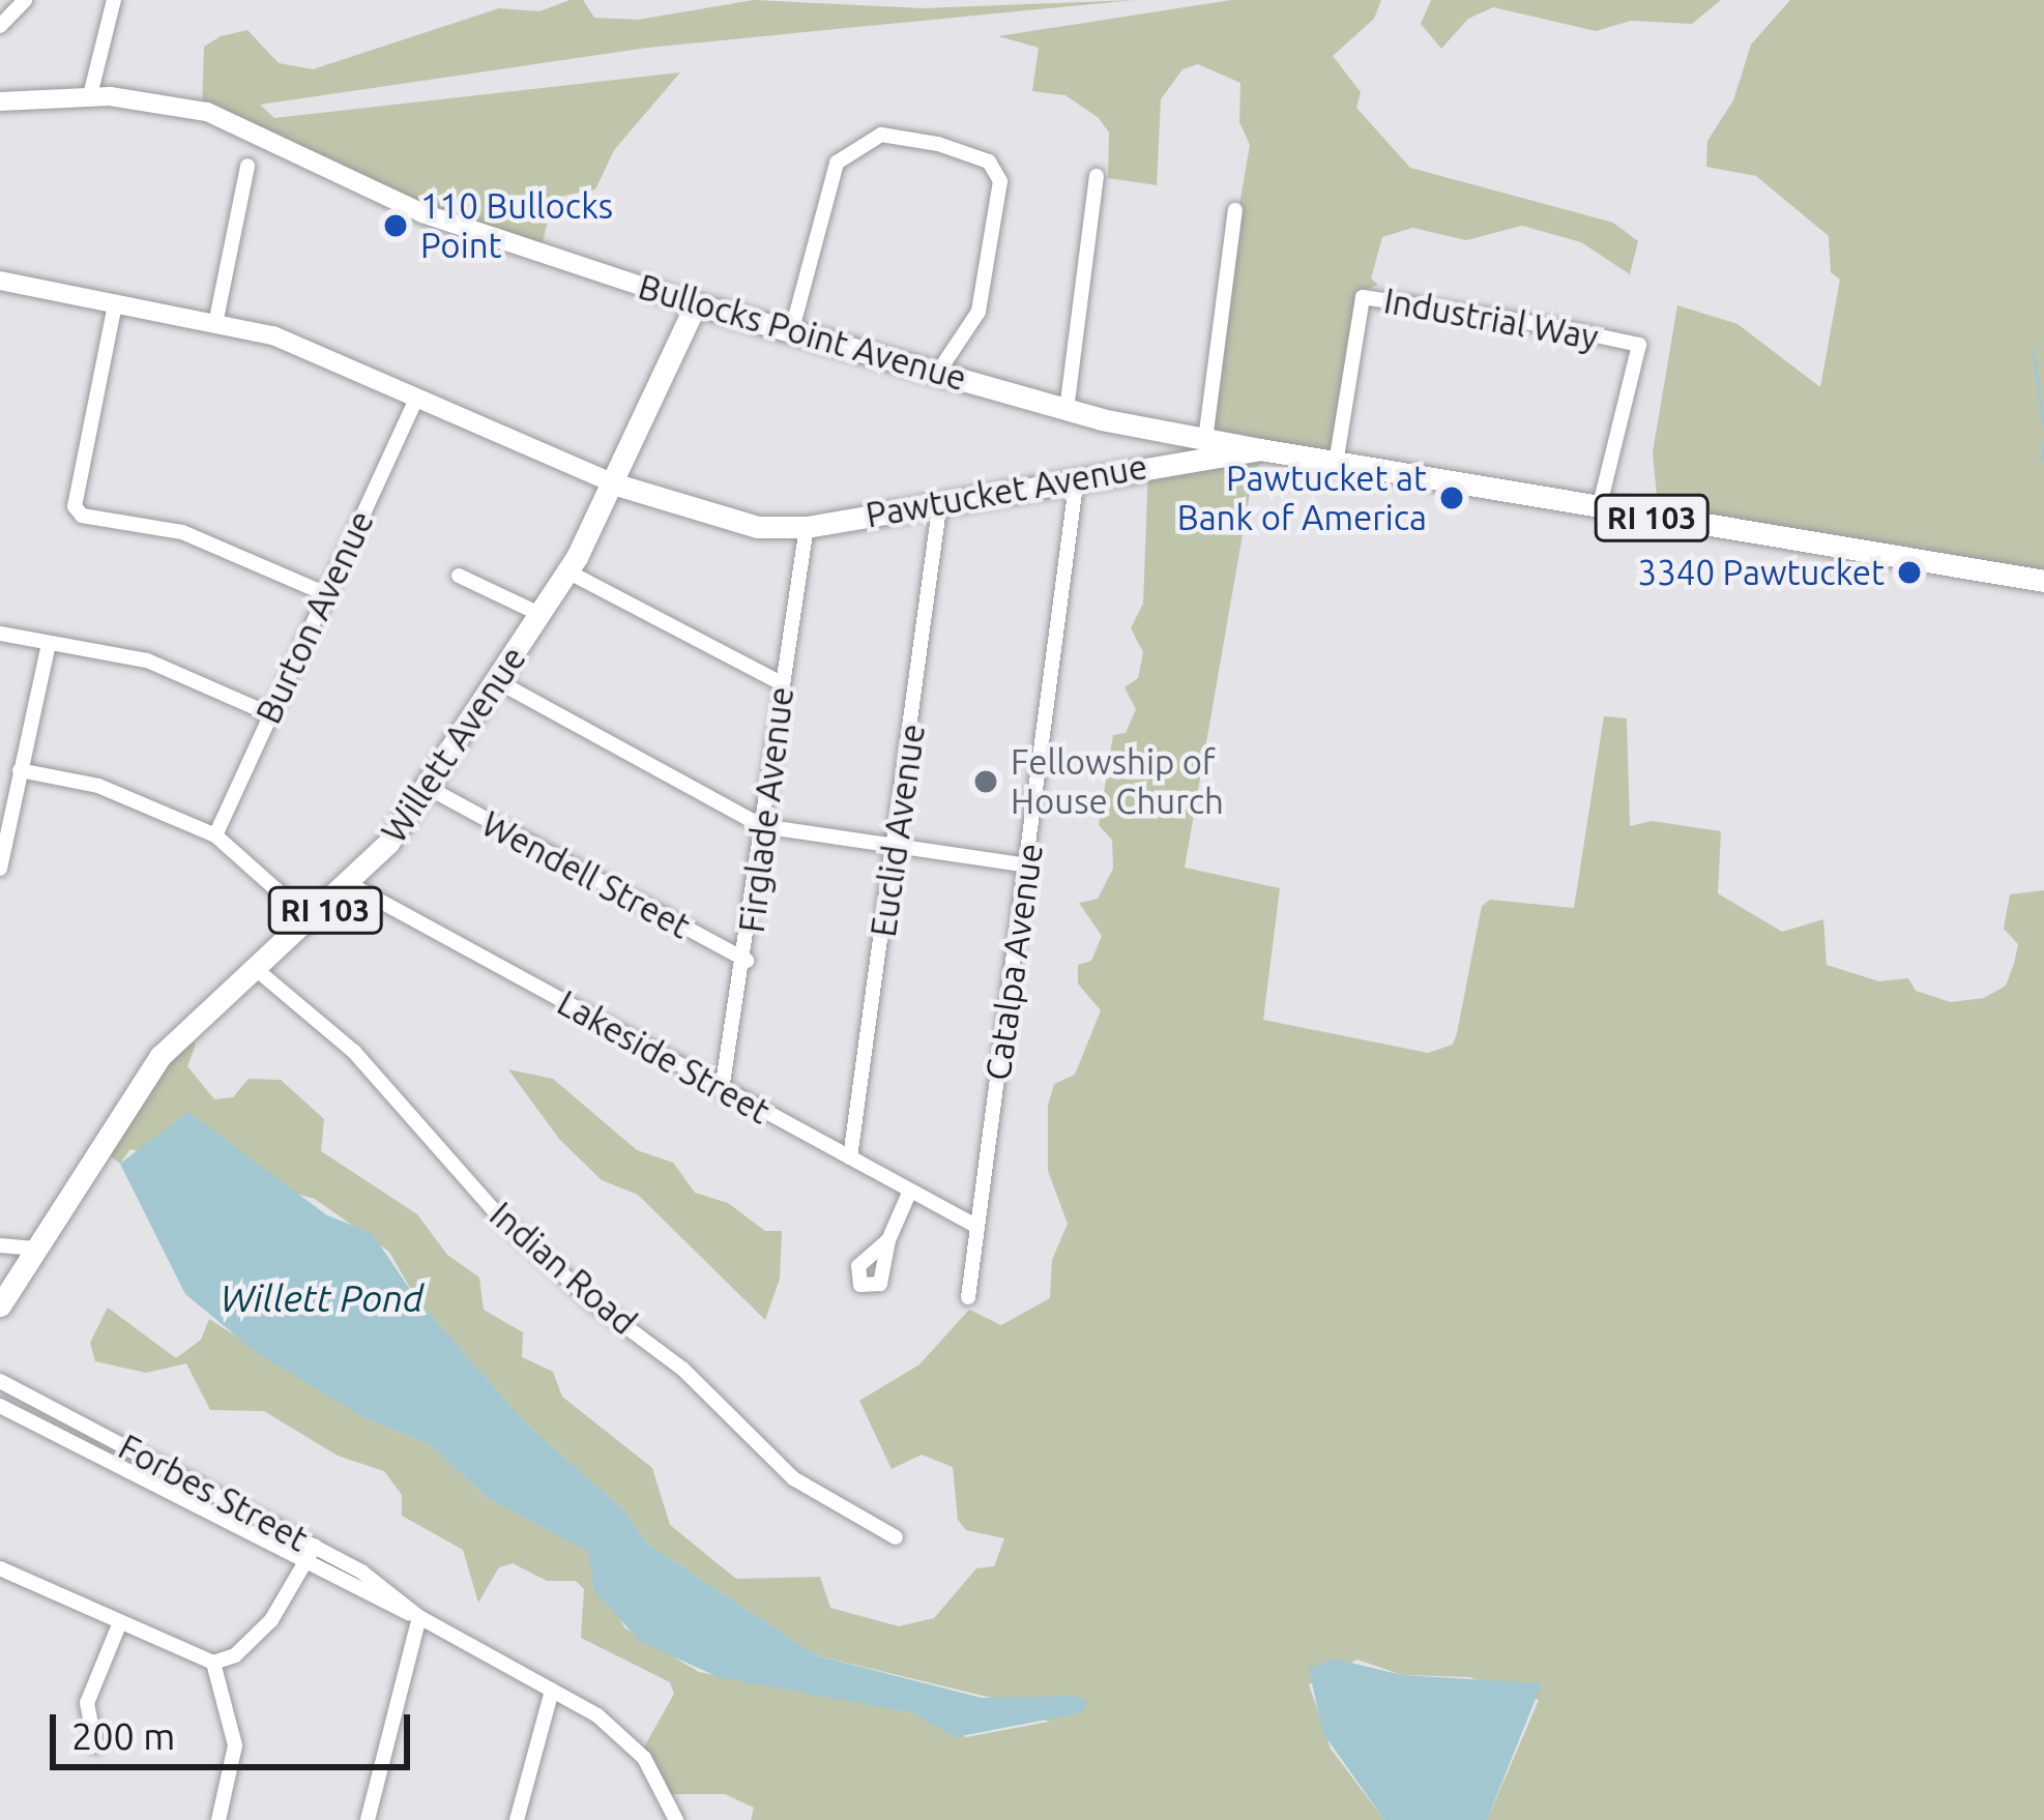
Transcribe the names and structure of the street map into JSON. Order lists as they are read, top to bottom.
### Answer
{
  "streets": {
    "main road": [
      "Bullocks Point Avenue",
      "Pawtucket Avenue",
      "RI 103",
      "Willett Avenue"
    ],
    "street": [
      "Industrial Way",
      "Burton Avenue",
      "Firglade Avenue",
      "Euclid Avenue",
      "Wendell Street",
      "Catalpa Avenue",
      "Lakeside Street",
      "Indian Road",
      "Forbes Street"
    ]
  },
  "crossings": [
    ["Industrial Way", "Bullocks Point Avenue"],
    ["Industrial Way", "RI 103"],
    ["Bullocks Point Avenue", "Pawtucket Avenue"],
    ["Bullocks Point Avenue", "RI 103"],
    ["Bullocks Point Avenue", "Willett Avenue"],
    ["Pawtucket Avenue", "Burton Avenue"],
    ["Pawtucket Avenue", "Willett Avenue"],
    ["Pawtucket Avenue", "Firglade Avenue"],
    ["Pawtucket Avenue", "Euclid Avenue"],
    ["Pawtucket Avenue", "Catalpa Avenue"],
    ["Willett Avenue", "Wendell Street"],
    ["Willett Avenue", "Lakeside Street"],
    ["Willett Avenue", "Indian Road"],
    ["Firglade Avenue", "Wendell Street"],
    ["Firglade Avenue", "Lakeside Street"],
    ["Euclid Avenue", "Lakeside Street"],
    ["Catalpa Avenue", "Lakeside Street"]
  ],
  "water": ["Willett Pond"],
  "places": [
    "110 Bullocks Point",
    "Pawtucket at Bank of America",
    "3340 Pawtucket",
    "Fellowship of House Church"
  ],
  "scale_bar": "200 m"
}
